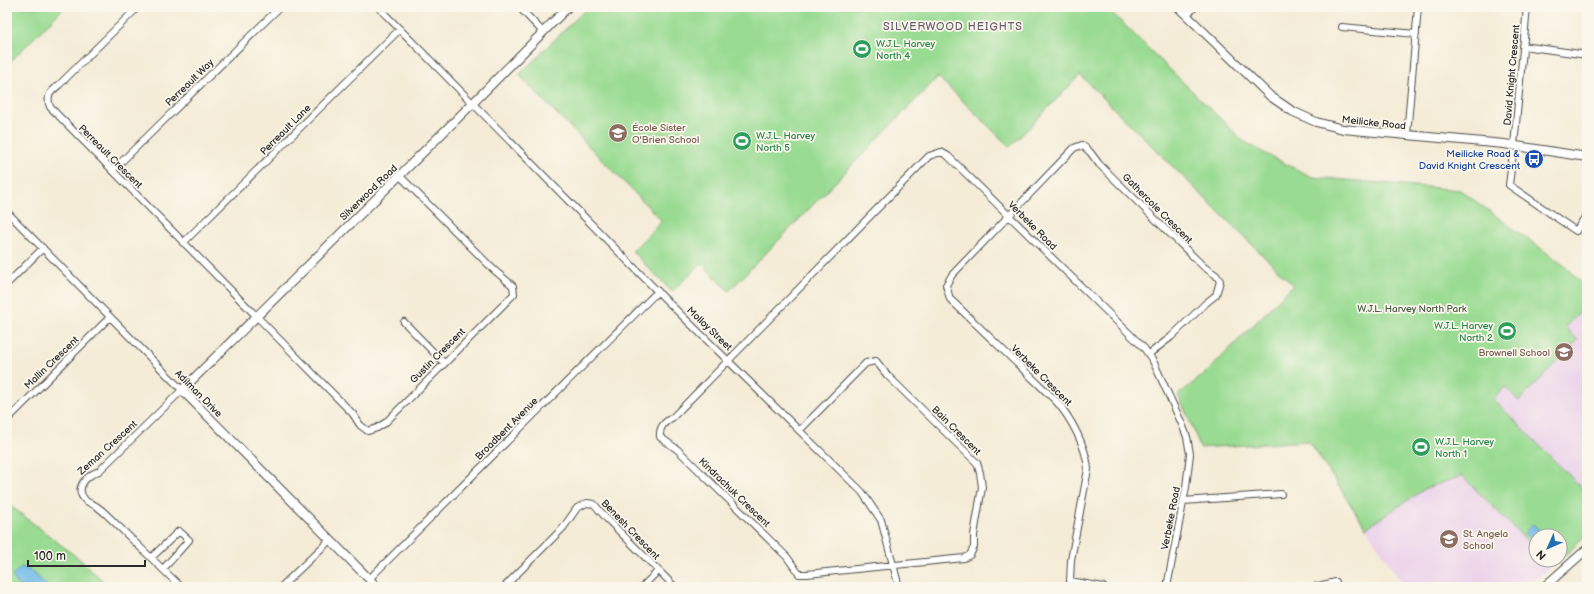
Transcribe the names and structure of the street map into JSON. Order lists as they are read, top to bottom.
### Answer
{
  "streets": {
    "street": [
      "David Knight Crescent",
      "Perreault Way",
      "Meilicke Road",
      "Perreault Lane",
      "Perreault Crescent",
      "Silverwood Road",
      "Gathercole Crescent",
      "Verbeke Road",
      "Molloy Street",
      "Gustin Crescent",
      "Mallin Crescent",
      "Verbeke Crescent",
      "Adilman Drive",
      "Broadbent Avenue",
      "Bain Crescent",
      "Zeman Crescent",
      "Kindrachuk Crescent",
      "Benesh Crescent"
    ]
  },
  "crossings": [
    ["David Knight Crescent", "Meilicke Road"],
    ["Perreault Way", "Perreault Crescent"],
    ["Perreault Lane", "Perreault Crescent"],
    ["Perreault Crescent", "Silverwood Road"],
    ["Perreault Crescent", "Gustin Crescent"],
    ["Silverwood Road", "Molloy Street"],
    ["Silverwood Road", "Gustin Crescent"],
    ["Silverwood Road", "Adilman Drive"],
    ["Silverwood Road", "Zeman Crescent"],
    ["Gathercole Crescent", "Verbeke Road"],
    ["Gathercole Crescent", "Verbeke Crescent"],
    ["Verbeke Road", "Molloy Street"],
    ["Verbeke Road", "Verbeke Crescent"],
    ["Verbeke Road", "Kindrachuk Crescent"],
    ["Molloy Street", "Broadbent Avenue"],
    ["Molloy Street", "Bain Crescent"],
    ["Molloy Street", "Kindrachuk Crescent"],
    ["Mallin Crescent", "Adilman Drive"],
    ["Adilman Drive", "Broadbent Avenue"],
    ["Adilman Drive", "Zeman Crescent"],
    ["Bain Crescent", "Kindrachuk Crescent"]
  ],
  "districts": ["SILVERWOOD HEIGHTS"],
  "parks": ["W.J.L. Harvey North Park"],
  "places": {
    "sports": [
      "W.J.L. Harvey North 4",
      "W.J.L. Harvey North 5",
      "W.J.L. Harvey North 2",
      "W.J.L. Harvey North 1"
    ],
    "school or university": ["École Sister O'Brien School", "Brownell School", "St. Angela School"],
    "bus stop": ["Meilicke Road & David Knight Crescent"]
  },
  "scale_bar": "100 m",
  "north": "bottom left"
}
